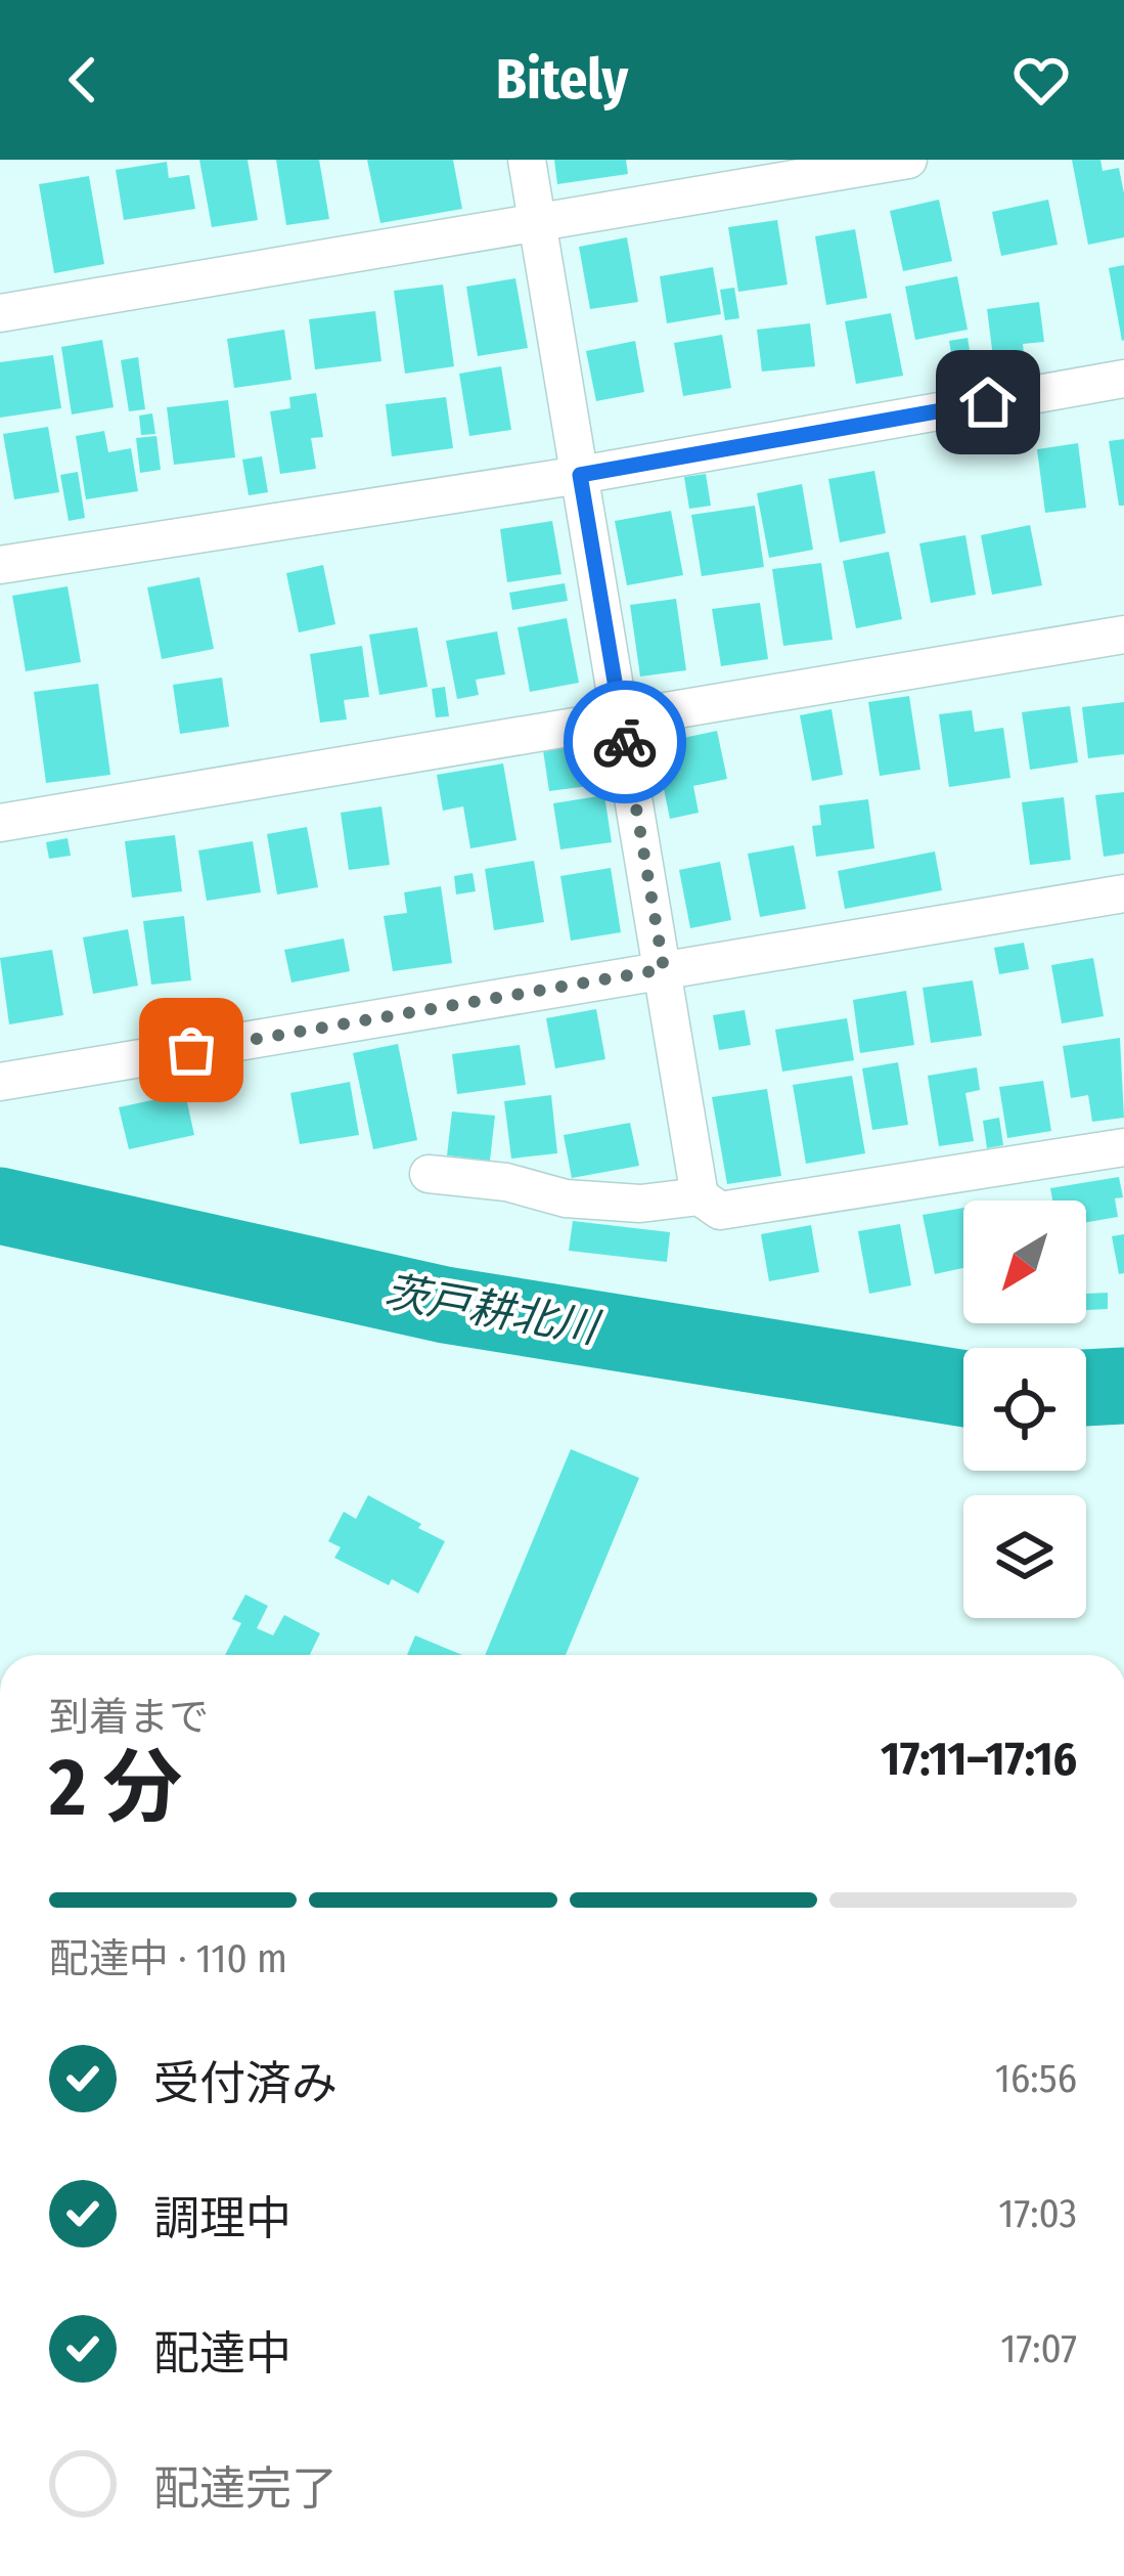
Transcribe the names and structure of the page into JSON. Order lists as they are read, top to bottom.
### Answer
{
  "water": ["茨戸耕北川"],
  "north": "bottom left",
  "page": {
    "header": "Bitely",
    "heading": ["2 分", "到着まで", "17:11–17:16"],
    "bar": "配達中 · 110 m",
    "list": [
      ["受付済み", "16:56"],
      ["調理中", "17:03"],
      ["配達中", "17:07"],
      "配達完了"
    ]
  }
}
